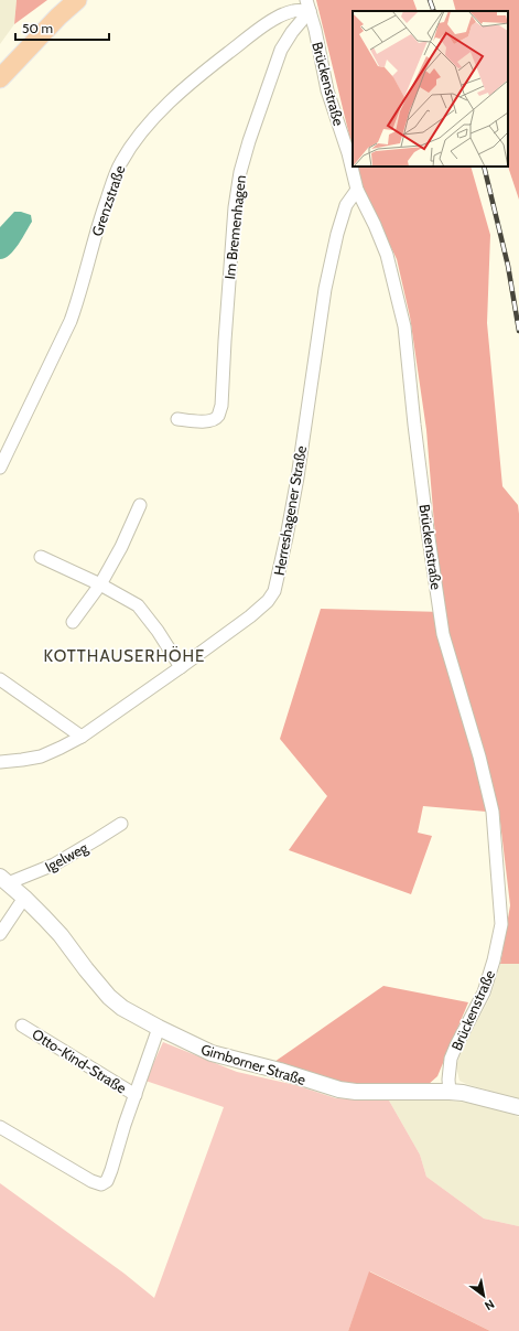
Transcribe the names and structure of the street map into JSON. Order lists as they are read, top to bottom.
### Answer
{
  "streets": {
    "street": [
      "Brückenstraße",
      "Grenzstraße",
      "Im Bremenhagen",
      "Herreshagener Straße",
      "Igelweg",
      "Otto-Kind-Straße",
      "Gimborner Straße"
    ]
  },
  "crossings": [
    ["Brückenstraße", "Grenzstraße"],
    ["Brückenstraße", "Im Bremenhagen"],
    ["Brückenstraße", "Herreshagener Straße"],
    ["Brückenstraße", "Gimborner Straße"],
    ["Grenzstraße", "Im Bremenhagen"],
    ["Igelweg", "Gimborner Straße"],
    ["Otto-Kind-Straße", "Gimborner Straße"]
  ],
  "districts": ["KOTTHAUSERHÖHE"],
  "scale_bar": "50 m",
  "north": "bottom right"
}
